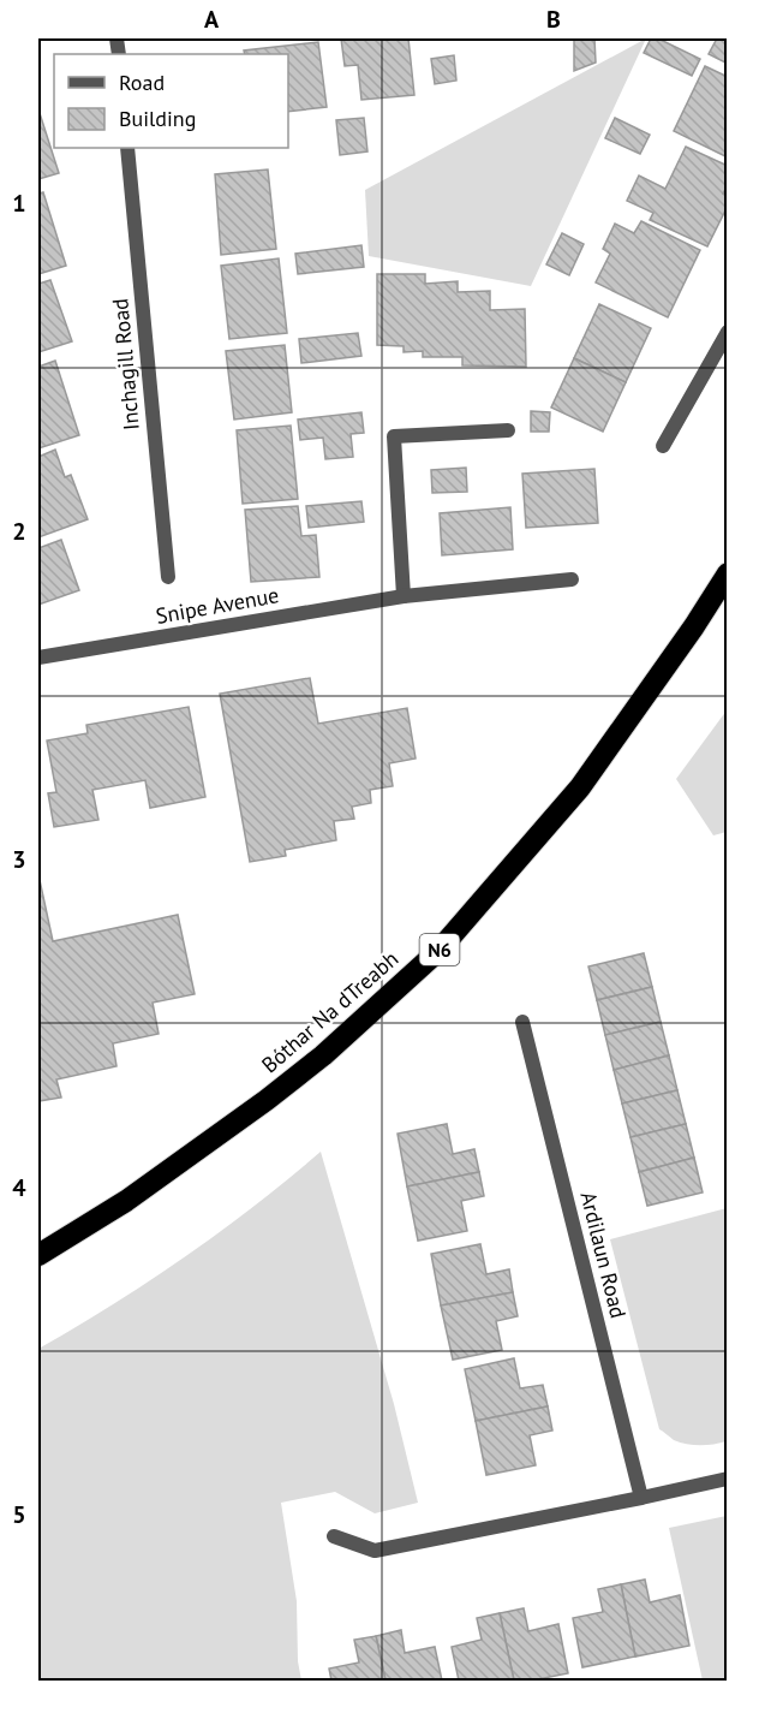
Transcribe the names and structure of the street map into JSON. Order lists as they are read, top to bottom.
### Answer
{
  "streets": {
    "highway": ["N6", "Bóthar Na dTreabh"],
    "street": ["Inchagill Road", "Snipe Avenue", "Ardilaun Road"]
  },
  "legend": ["Road", "Building"],
  "grid": {
    "columns": ["A", "B"],
    "rows": [
      "1",
      "2",
      "3",
      "4",
      "5"
    ]
  }
}
